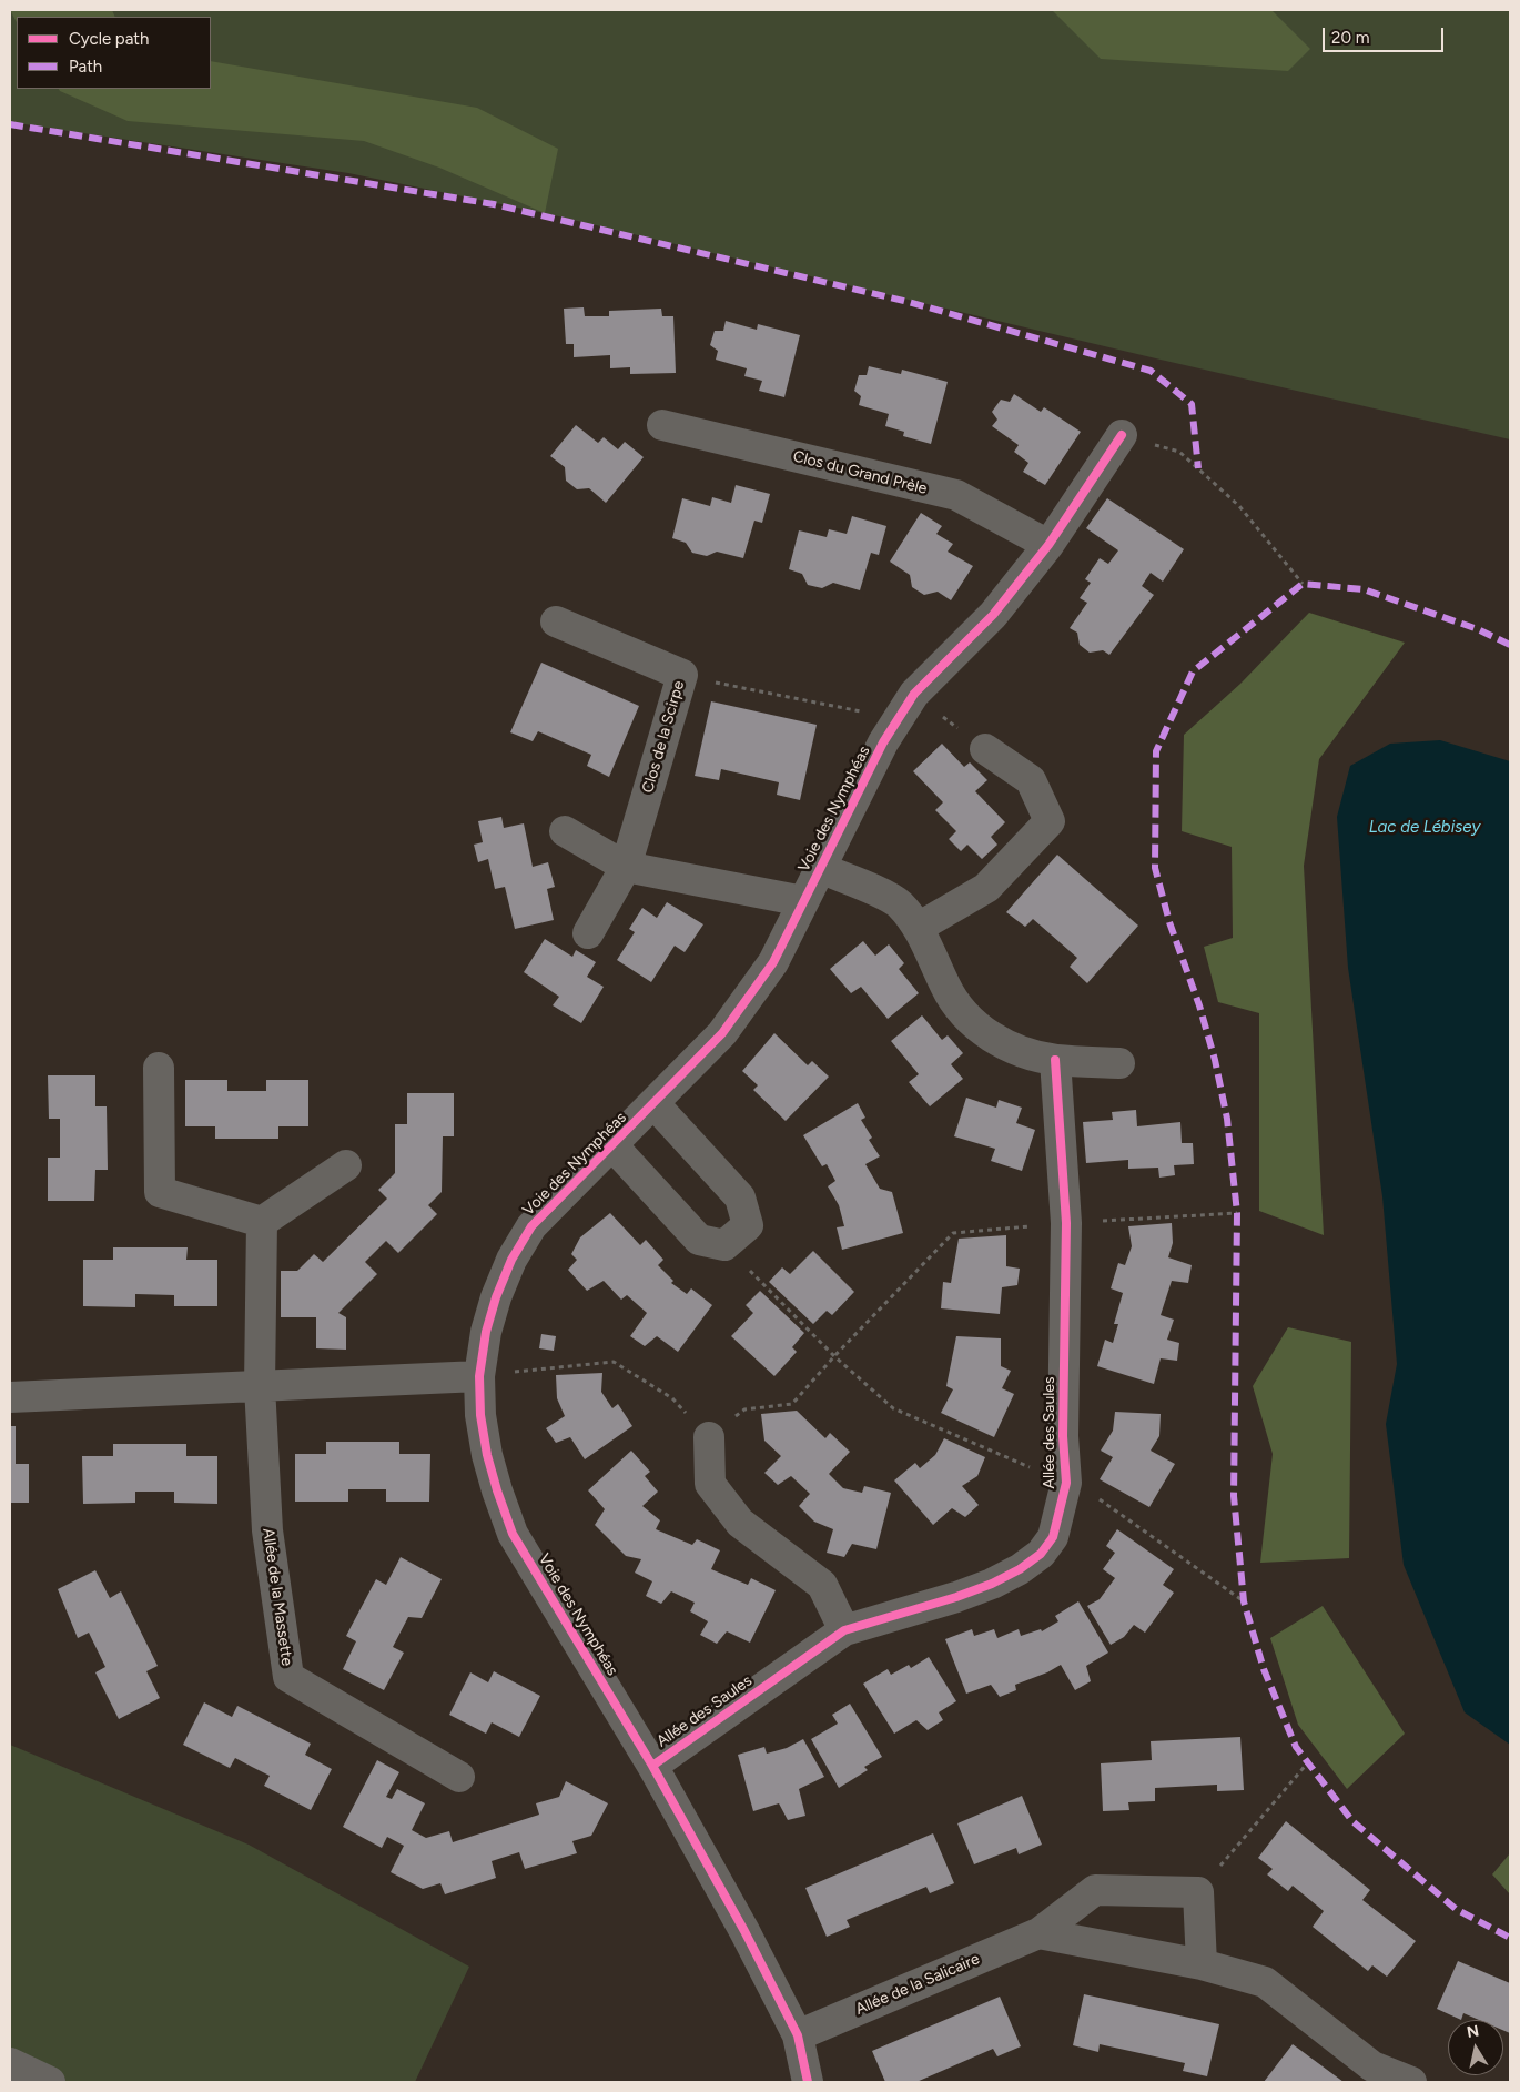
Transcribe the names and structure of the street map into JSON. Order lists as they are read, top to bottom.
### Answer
{
  "streets": {
    "street": [
      "Clos du Grand Prèle",
      "Clos de la Scirpe",
      "Voie des Nymphéas",
      "Allée des Saules",
      "Allée de la Massette",
      "Allée de la Salicaire"
    ]
  },
  "crossings": [
    ["Clos du Grand Prèle", "Voie des Nymphéas"],
    ["Voie des Nymphéas", "Allée des Saules"],
    ["Voie des Nymphéas", "Allée de la Salicaire"]
  ],
  "water": ["Lac de Lébisey"],
  "legend": ["Cycle path", "Path"],
  "scale_bar": "20 m",
  "north": "top"
}
